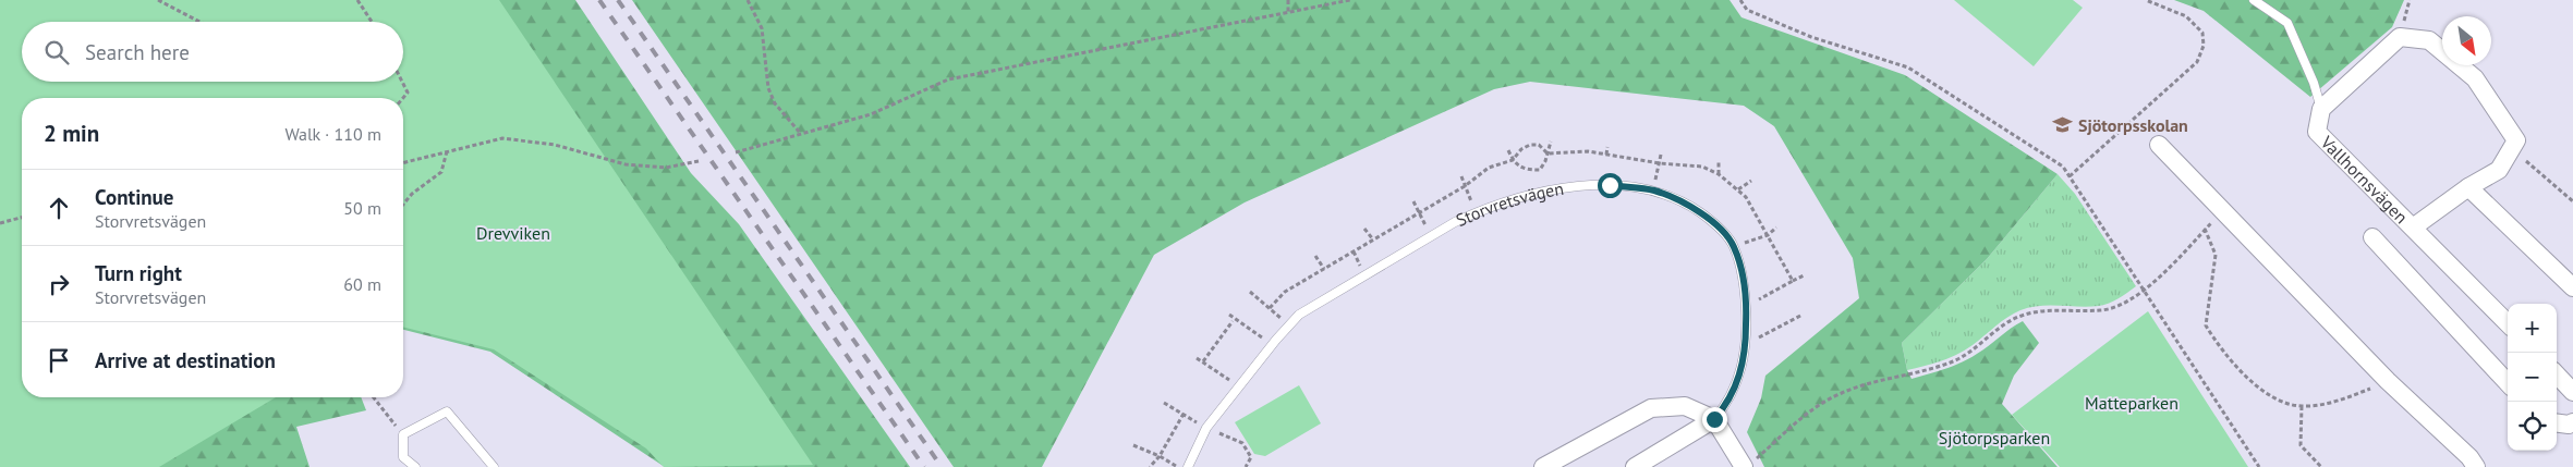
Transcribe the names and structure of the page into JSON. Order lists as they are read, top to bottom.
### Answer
{
  "streets": {
    "street": ["Vallhornsvägen", "Storvretsvägen"]
  },
  "parks": ["Drevviken", "Matteparken", "Sjötorpsparken"],
  "places": {
    "school or university": ["Sjötorpsskolan"]
  },
  "north": "bottom right",
  "page": {
    "search": "Search here",
    "heading": ["2 min", "Walk · 110 m"],
    "list": [
      ["Continue", "Storvretsvägen", "50 m"],
      ["Turn right", "Storvretsvägen", "60 m"],
      "Arrive at destination"
    ],
    "map_buttons": ["+", "−"]
  }
}
